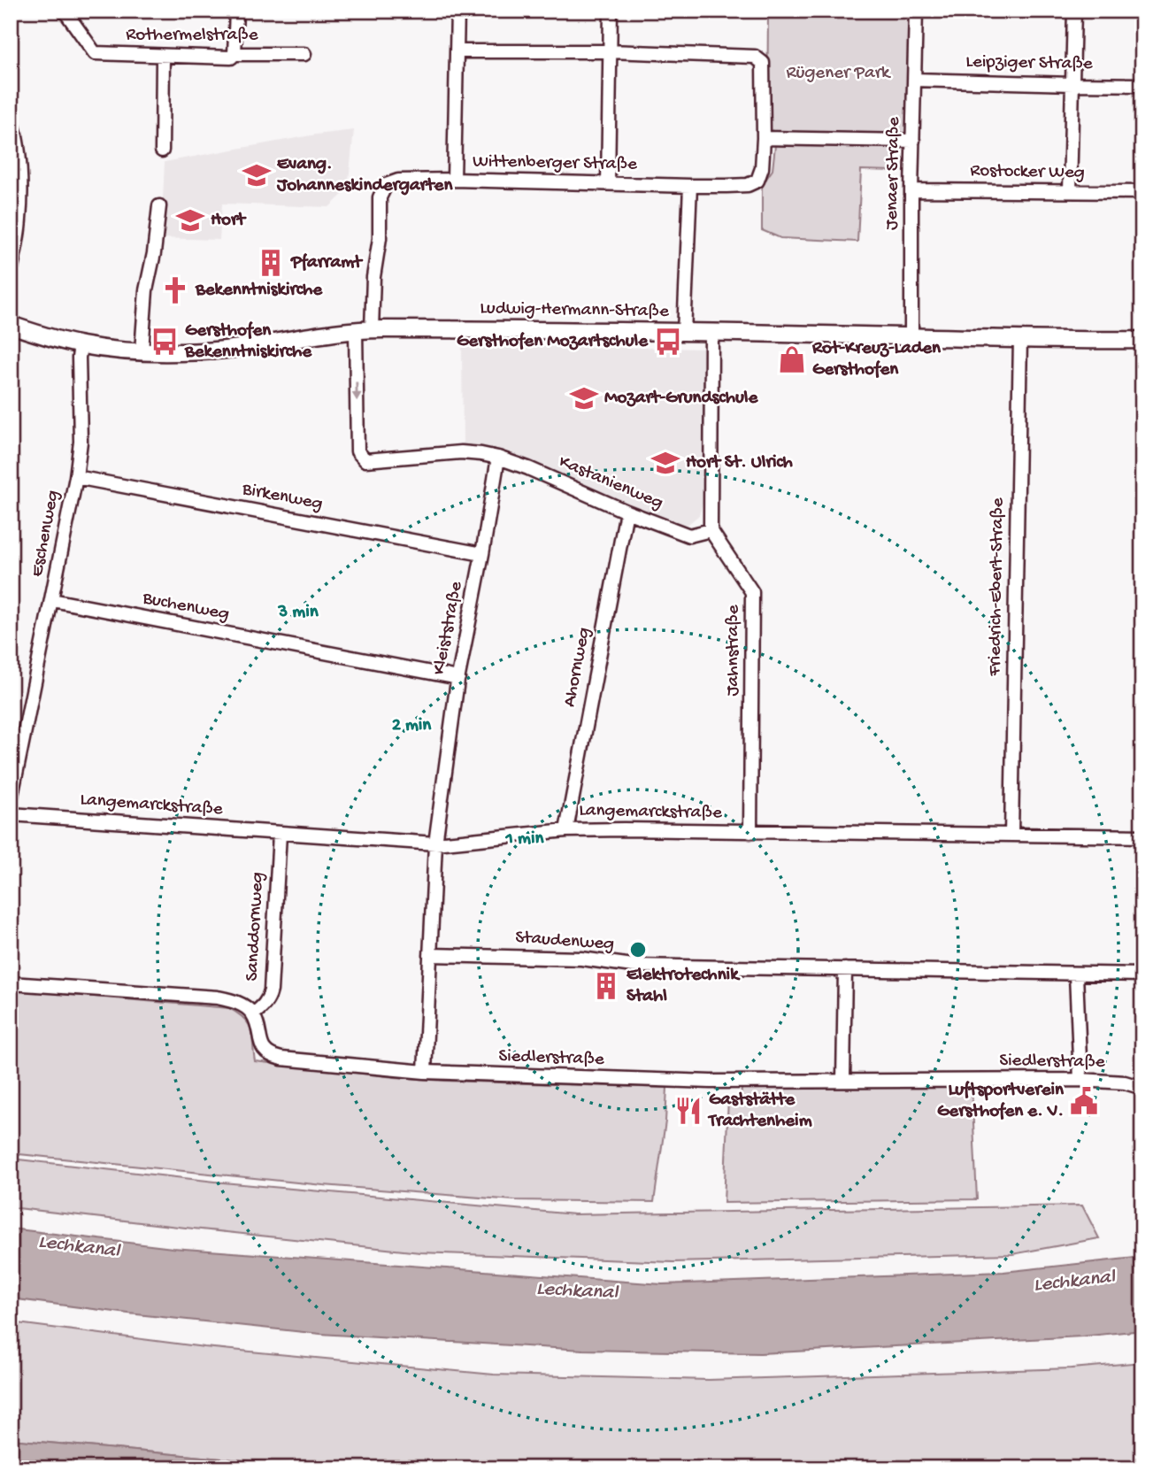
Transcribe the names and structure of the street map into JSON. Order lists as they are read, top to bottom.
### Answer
{
  "streets": {
    "street": [
      "Rothermelstraße",
      "Leipziger Straße",
      "Wittenberger Straße",
      "Rostocker Weg",
      "Jenaer Straße",
      "Ludwig-Hermann-Straße",
      "Kastanienweg",
      "Birkenweg",
      "Eschenweg",
      "Friedrich-Ebert-Straße",
      "Buchenweg",
      "Kleiststraße",
      "Jahnstraße",
      "Ahornweg",
      "Langemarckstraße",
      "Sanddornweg",
      "Staudenweg",
      "Siedlerstraße"
    ]
  },
  "crossings": [
    ["Leipziger Straße", "Jenaer Straße"],
    ["Wittenberger Straße", "Ludwig-Hermann-Straße"],
    ["Rostocker Weg", "Jenaer Straße"],
    ["Jenaer Straße", "Ludwig-Hermann-Straße"],
    ["Ludwig-Hermann-Straße", "Eschenweg"],
    ["Ludwig-Hermann-Straße", "Friedrich-Ebert-Straße"],
    ["Kastanienweg", "Kleiststraße"],
    ["Kastanienweg", "Jahnstraße"],
    ["Kastanienweg", "Ahornweg"],
    ["Birkenweg", "Eschenweg"],
    ["Birkenweg", "Kleiststraße"],
    ["Eschenweg", "Buchenweg"],
    ["Friedrich-Ebert-Straße", "Langemarckstraße"],
    ["Buchenweg", "Kleiststraße"],
    ["Kleiststraße", "Langemarckstraße"],
    ["Kleiststraße", "Staudenweg"],
    ["Kleiststraße", "Siedlerstraße"],
    ["Jahnstraße", "Langemarckstraße"],
    ["Ahornweg", "Langemarckstraße"],
    ["Langemarckstraße", "Sanddornweg"],
    ["Sanddornweg", "Siedlerstraße"]
  ],
  "water": ["Lechkanal"],
  "parks": ["Rügener Park"],
  "places": {
    "school or university": [
      "Evang. Johanneskindergarten",
      "Hort",
      "Mozart-Grundschule",
      "Hort St. Ulrich"
    ],
    "building": ["Pfarramt", "Elektrotechnik Stahl"],
    "church": ["Bekenntniskirche"],
    "bus stop": ["Gersthofen Bekenntniskirche", "Gersthofen Mozartschule"],
    "shop": ["Rot-Kreuz-Laden Gersthofen"],
    "public building": ["Luftsportverein Gersthofen e. V."],
    "restaurant": ["Gaststätte Trachtenheim"]
  },
  "rings": ["3 min", "2 min", "1 min"]
}
